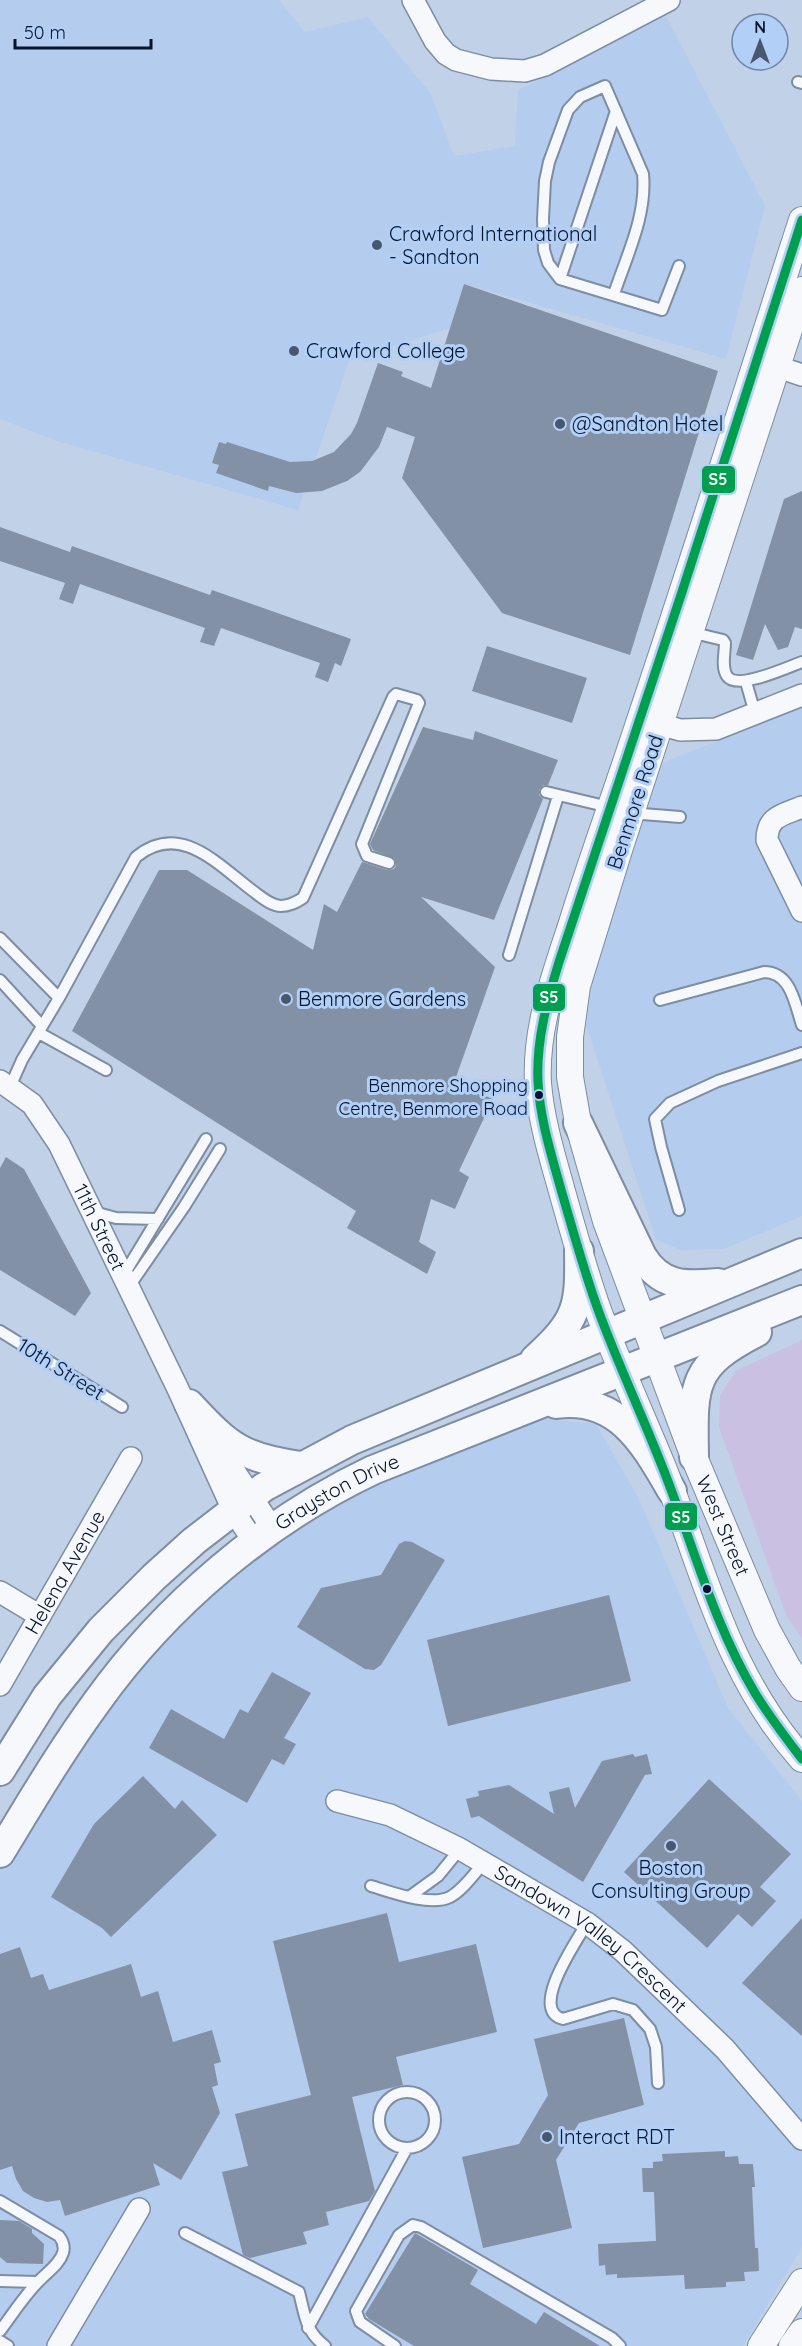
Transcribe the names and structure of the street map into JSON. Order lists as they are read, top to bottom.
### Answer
{
  "streets": {
    "main road": ["Grayston Drive"],
    "street": [
      "Benmore Road",
      "11th Street",
      "West Street",
      "Helena Avenue",
      "Sandown Valley Crescent"
    ],
    "lane": ["10th Street"]
  },
  "crossings": [
    ["Benmore Road", "Grayston Drive"],
    ["Benmore Road", "West Street"],
    ["11th Street", "Grayston Drive"],
    ["Grayston Drive", "West Street"]
  ],
  "places": [
    "Crawford International - Sandton",
    "Crawford College",
    "@Sandton Hotel",
    "Benmore Gardens",
    "Benmore Shopping Centre, Benmore Road",
    "Boston Consulting Group",
    "Interact RDT"
  ],
  "lines": ["transit line S5"],
  "scale_bar": "50 m",
  "north": "top"
}
